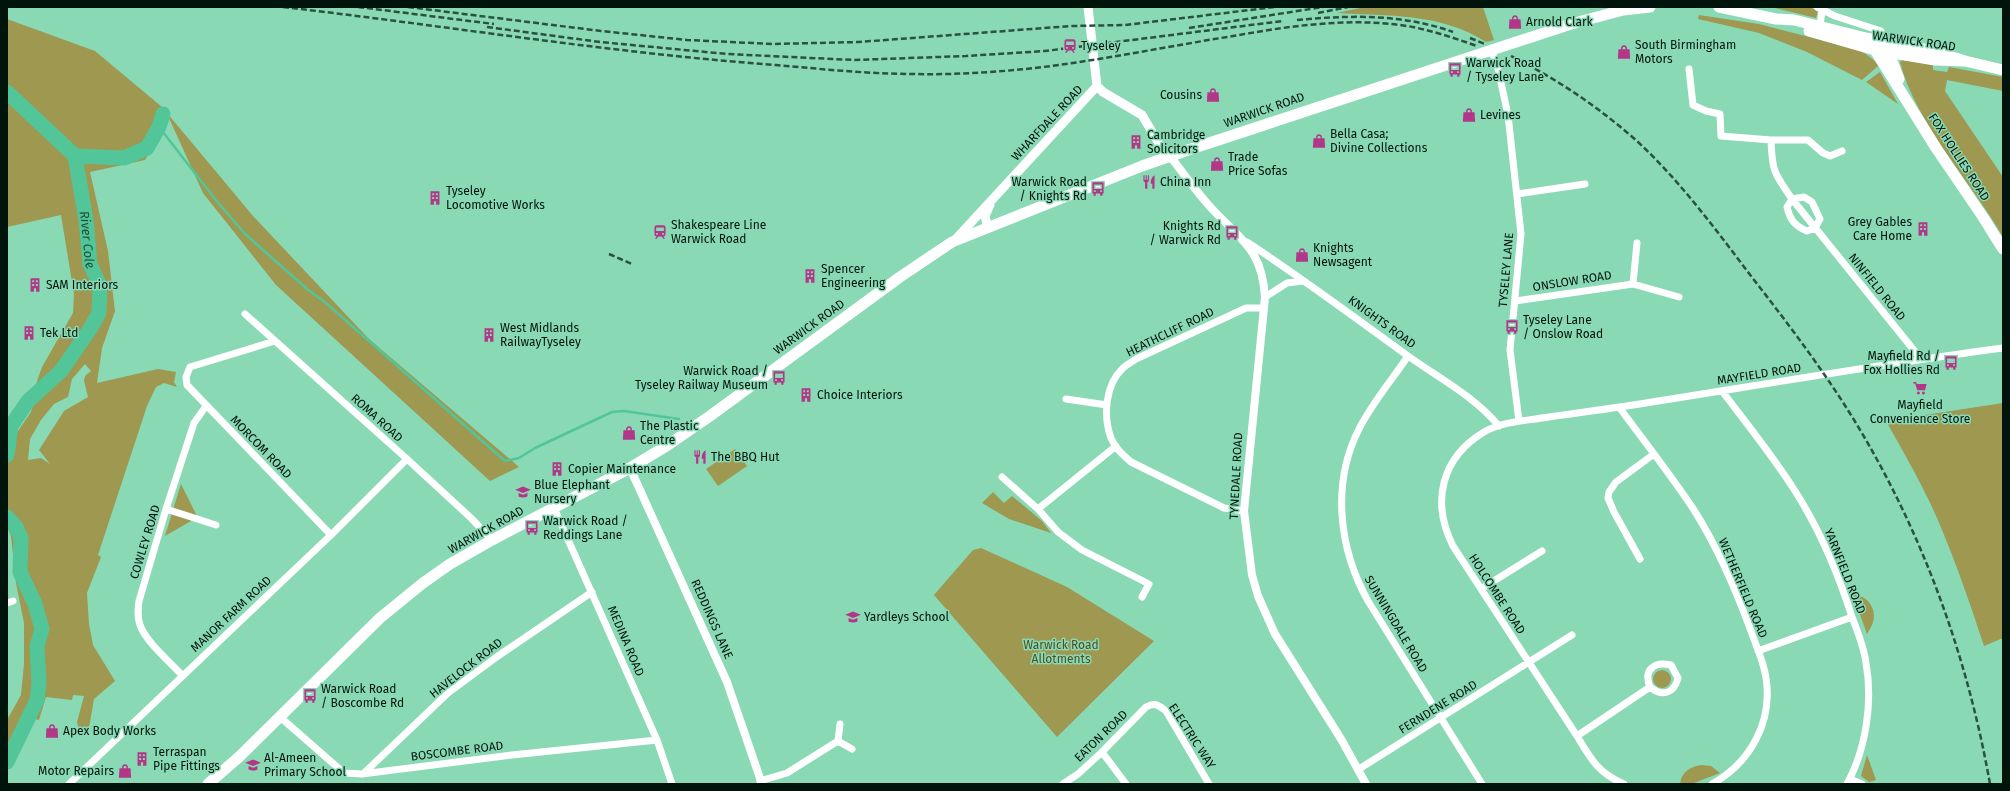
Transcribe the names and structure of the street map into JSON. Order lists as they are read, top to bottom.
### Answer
{
  "streets": {
    "main road": ["WARWICK ROAD", "WHARFDALE ROAD", "FOX HOLLIES ROAD"],
    "street": [
      "TYSELEY LANE",
      "ONSLOW ROAD",
      "NINFIELD ROAD",
      "KNIGHTS ROAD",
      "HEATHCLIFF ROAD",
      "MAYFIELD ROAD",
      "ROMA ROAD",
      "MORCOM ROAD",
      "TYNEDALE ROAD",
      "COWLEY ROAD",
      "YARNFIELD ROAD",
      "WETHERFIELD ROAD",
      "HOLCOMBE ROAD",
      "MANOR FARM ROAD",
      "REDDINGS LANE",
      "SUNNINGDALE ROAD",
      "MEDINA ROAD",
      "HAVELOCK ROAD",
      "FERNDENE ROAD",
      "EATON ROAD",
      "ELECTRIC WAY",
      "BOSCOMBE ROAD"
    ]
  },
  "crossings": [
    ["WARWICK ROAD", "WHARFDALE ROAD"],
    ["WARWICK ROAD", "FOX HOLLIES ROAD"],
    ["WARWICK ROAD", "TYSELEY LANE"],
    ["WARWICK ROAD", "KNIGHTS ROAD"],
    ["WARWICK ROAD", "ROMA ROAD"],
    ["WARWICK ROAD", "REDDINGS LANE"],
    ["WARWICK ROAD", "MEDINA ROAD"],
    ["WARWICK ROAD", "BOSCOMBE ROAD"],
    ["TYSELEY LANE", "ONSLOW ROAD"],
    ["TYSELEY LANE", "MAYFIELD ROAD"],
    ["TYSELEY LANE", "HOLCOMBE ROAD"],
    ["NINFIELD ROAD", "MAYFIELD ROAD"],
    ["KNIGHTS ROAD", "HEATHCLIFF ROAD"],
    ["KNIGHTS ROAD", "TYNEDALE ROAD"],
    ["KNIGHTS ROAD", "HOLCOMBE ROAD"],
    ["KNIGHTS ROAD", "SUNNINGDALE ROAD"],
    ["HEATHCLIFF ROAD", "TYNEDALE ROAD"],
    ["MAYFIELD ROAD", "YARNFIELD ROAD"],
    ["MAYFIELD ROAD", "WETHERFIELD ROAD"],
    ["MAYFIELD ROAD", "HOLCOMBE ROAD"],
    ["ROMA ROAD", "MORCOM ROAD"],
    ["ROMA ROAD", "MANOR FARM ROAD"],
    ["MORCOM ROAD", "COWLEY ROAD"],
    ["MORCOM ROAD", "MANOR FARM ROAD"],
    ["TYNEDALE ROAD", "FERNDENE ROAD"],
    ["COWLEY ROAD", "MANOR FARM ROAD"],
    ["HOLCOMBE ROAD", "FERNDENE ROAD"],
    ["SUNNINGDALE ROAD", "FERNDENE ROAD"],
    ["MEDINA ROAD", "HAVELOCK ROAD"],
    ["MEDINA ROAD", "BOSCOMBE ROAD"],
    ["HAVELOCK ROAD", "BOSCOMBE ROAD"],
    ["EATON ROAD", "ELECTRIC WAY"]
  ],
  "water": ["River Cole"],
  "parks": ["Warwick Road Allotments"],
  "places": {
    "shop": [
      "Arnold Clark",
      "South Birmingham Motors",
      "Cousins",
      "Levines",
      "Bella Casa; Divine Collections",
      "Trade Price Sofas",
      "Knights Newsagent",
      "The Plastic Centre",
      "Apex Body Works",
      "Motor Repairs"
    ],
    "station": ["Tyseley", "Shakespeare Line Warwick Road"],
    "bus stop": [
      "Warwick Road / Tyseley Lane",
      "Warwick Road / Knights Rd",
      "Knights Rd / Warwick Rd",
      "Tyseley Lane / Onslow Road",
      "Mayfield Rd / Fox Hollies Rd",
      "Warwick Road / Tyseley Railway Museum",
      "Warwick Road / Reddings Lane",
      "Warwick Road / Boscombe Rd"
    ],
    "building": [
      "Cambridge Solicitors",
      "Tyseley Locomotive Works",
      "Grey Gables Care Home",
      "Spencer Engineering",
      "SAM Interiors",
      "Tek Ltd",
      "West Midlands RailwayTyseley",
      "Choice Interiors",
      "Copier Maintenance",
      "Terraspan Pipe Fittings"
    ],
    "restaurant": ["China Inn", "The BBQ Hut"],
    "supermarket": ["Mayfield Convenience Store"],
    "school or university": ["Blue Elephant Nursery", "Yardleys School", "Al-Ameen Primary School"]
  }
}
